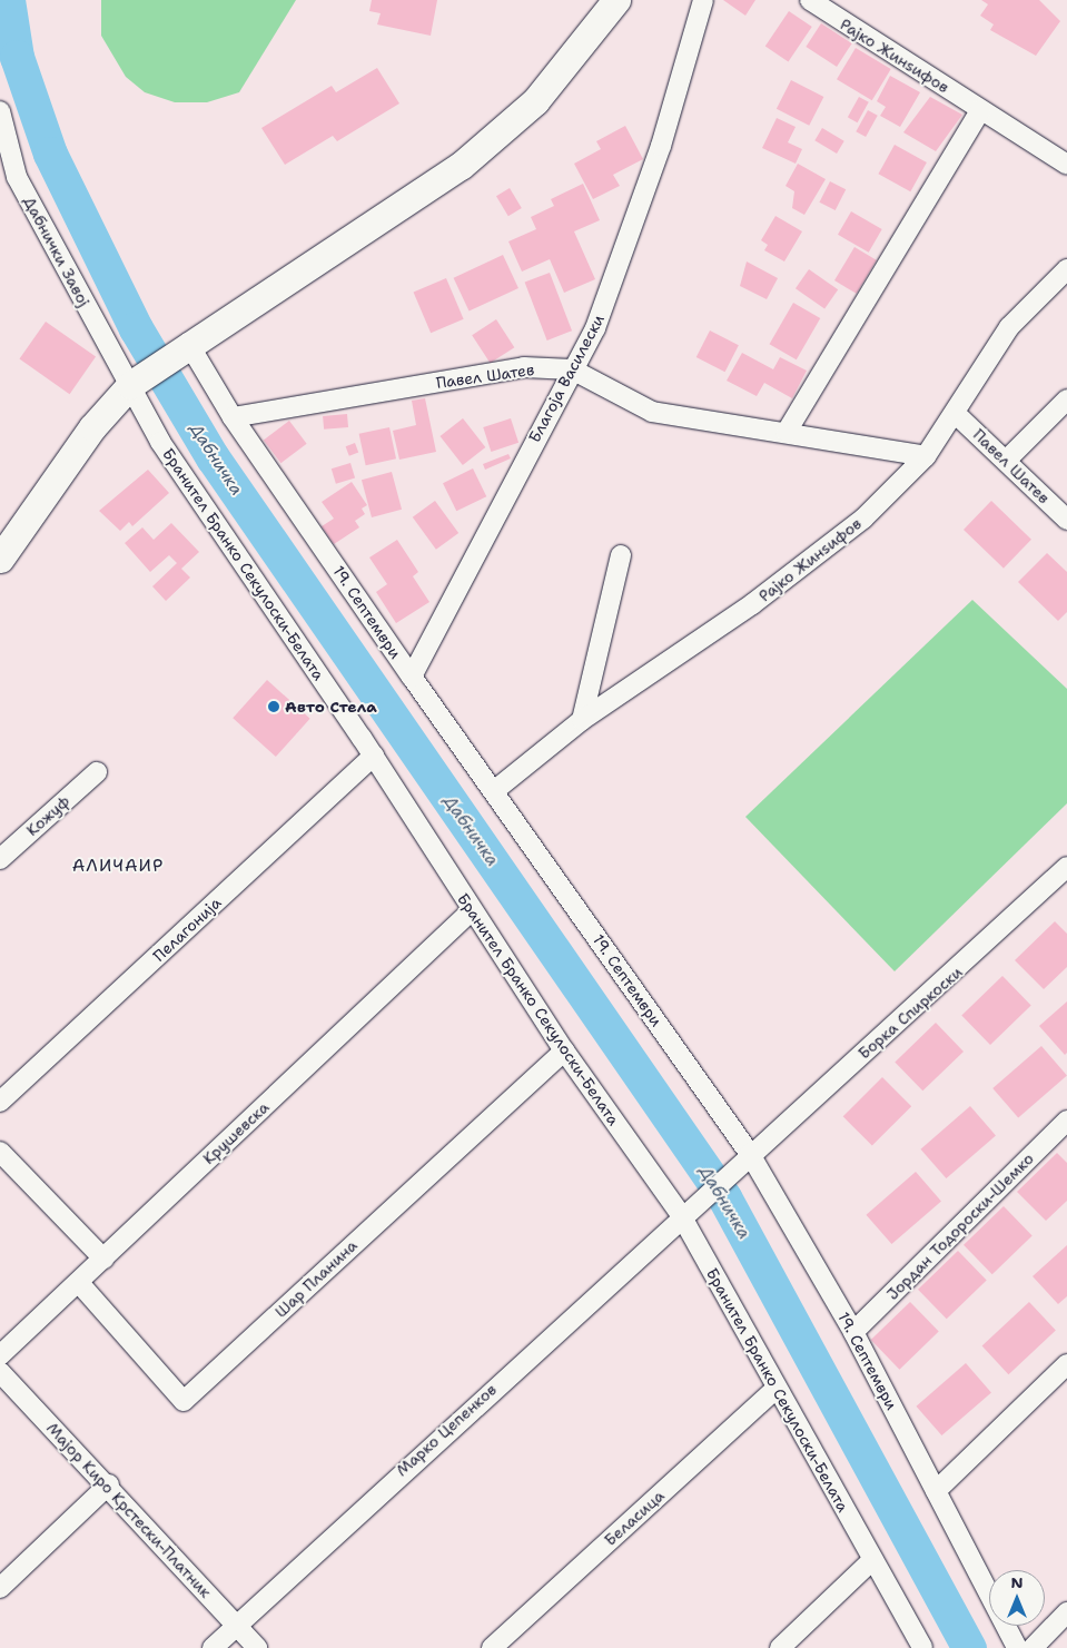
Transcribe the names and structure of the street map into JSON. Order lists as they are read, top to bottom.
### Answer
{
  "streets": {
    "street": [
      "Рајко Жинѕифов",
      "Дабнички Завој",
      "Павел Шатев",
      "Благоја Василески",
      "Бранител Бранко Секулоски-Белата",
      "19. Септември",
      "Кожуф",
      "Пелагонија",
      "Борка Спиркоски",
      "Крушевска",
      "Јордан Тодороски-Шемко",
      "Шар Планина",
      "Марко Цепенков",
      "Мајор Киро Крстески-Платник",
      "Беласица"
    ]
  },
  "crossings": [
    ["Рајко Жинѕифов", "Павел Шатев"],
    ["Рајко Жинѕифов", "19. Септември"],
    ["Дабнички Завој", "Бранител Бранко Секулоски-Белата"],
    ["Павел Шатев", "Благоја Василески"],
    ["Павел Шатев", "19. Септември"],
    ["Благоја Василески", "19. Септември"],
    ["Бранител Бранко Секулоски-Белата", "Пелагонија"],
    ["Бранител Бранко Секулоски-Белата", "Борка Спиркоски"],
    ["Бранител Бранко Секулоски-Белата", "Крушевска"],
    ["Бранител Бранко Секулоски-Белата", "Шар Планина"],
    ["Бранител Бранко Секулоски-Белата", "Марко Цепенков"],
    ["Бранител Бранко Секулоски-Белата", "Беласица"],
    ["19. Септември", "Борка Спиркоски"],
    ["19. Септември", "Јордан Тодороски-Шемко"],
    ["Борка Спиркоски", "Марко Цепенков"],
    ["Крушевска", "Шар Планина"],
    ["Марко Цепенков", "Мајор Киро Крстески-Платник"]
  ],
  "districts": ["АЛИЧАИР"],
  "water": ["Дабничка"],
  "places": ["Авто Стела"],
  "north": "top"
}
